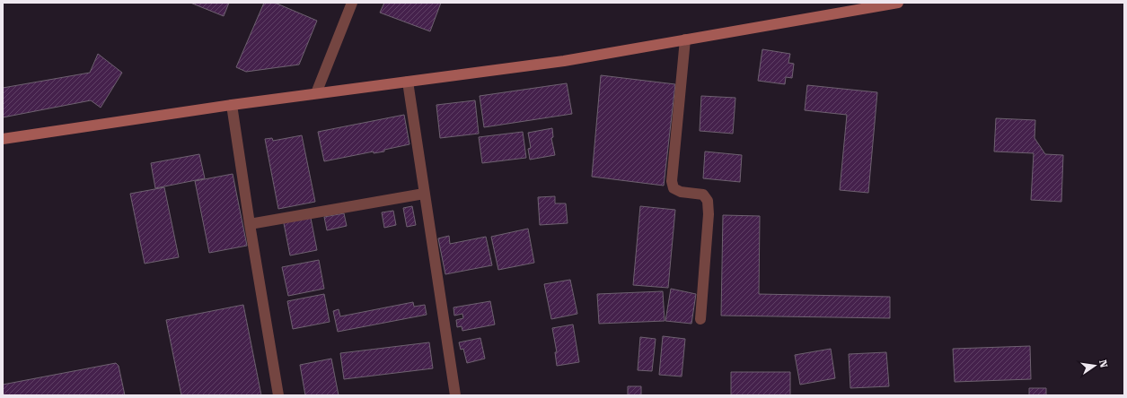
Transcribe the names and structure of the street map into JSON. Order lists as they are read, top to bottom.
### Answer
{
  "north": "right"
}
